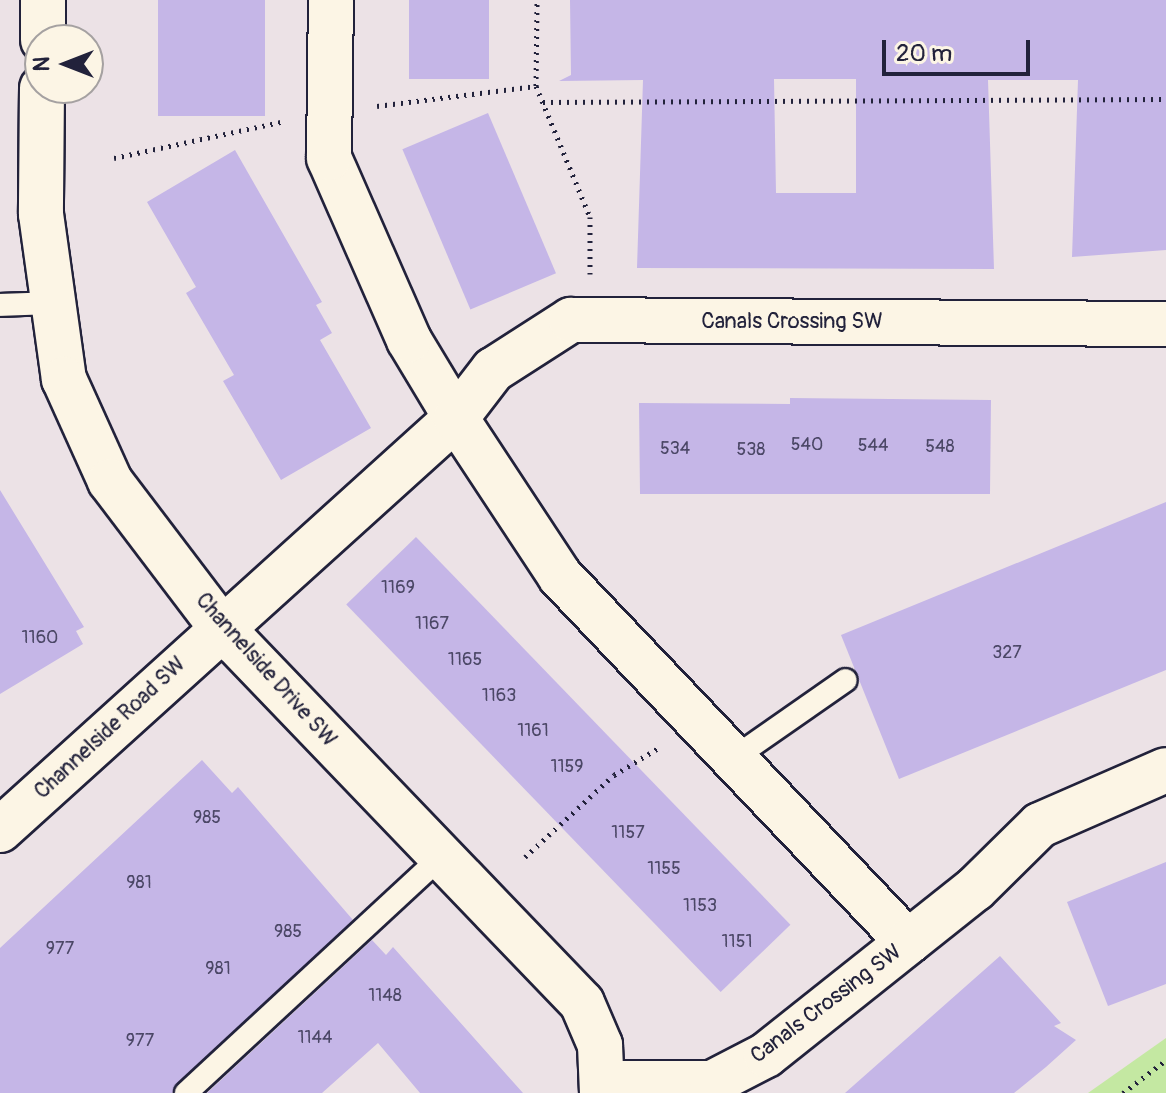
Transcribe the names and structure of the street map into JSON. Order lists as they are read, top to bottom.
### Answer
{
  "streets": {
    "street": ["Canals Crossing SW", "Channelside Drive SW", "Channelside Road SW"]
  },
  "crossings": [
    ["Canals Crossing SW", "Channelside Drive SW"],
    ["Canals Crossing SW", "Channelside Road SW"],
    ["Channelside Drive SW", "Channelside Road SW"]
  ],
  "house_numbers": [
    "540",
    "544",
    "548",
    "534",
    "538",
    "1169",
    "1167",
    "1160",
    "327",
    "1165",
    "1163",
    "1161",
    "1159",
    "985",
    "1157",
    "1155",
    "981",
    "1153",
    "985",
    "1151",
    "977",
    "981",
    "1148",
    "1144",
    "977"
  ],
  "scale_bar": "20 m",
  "north": "left"
}
